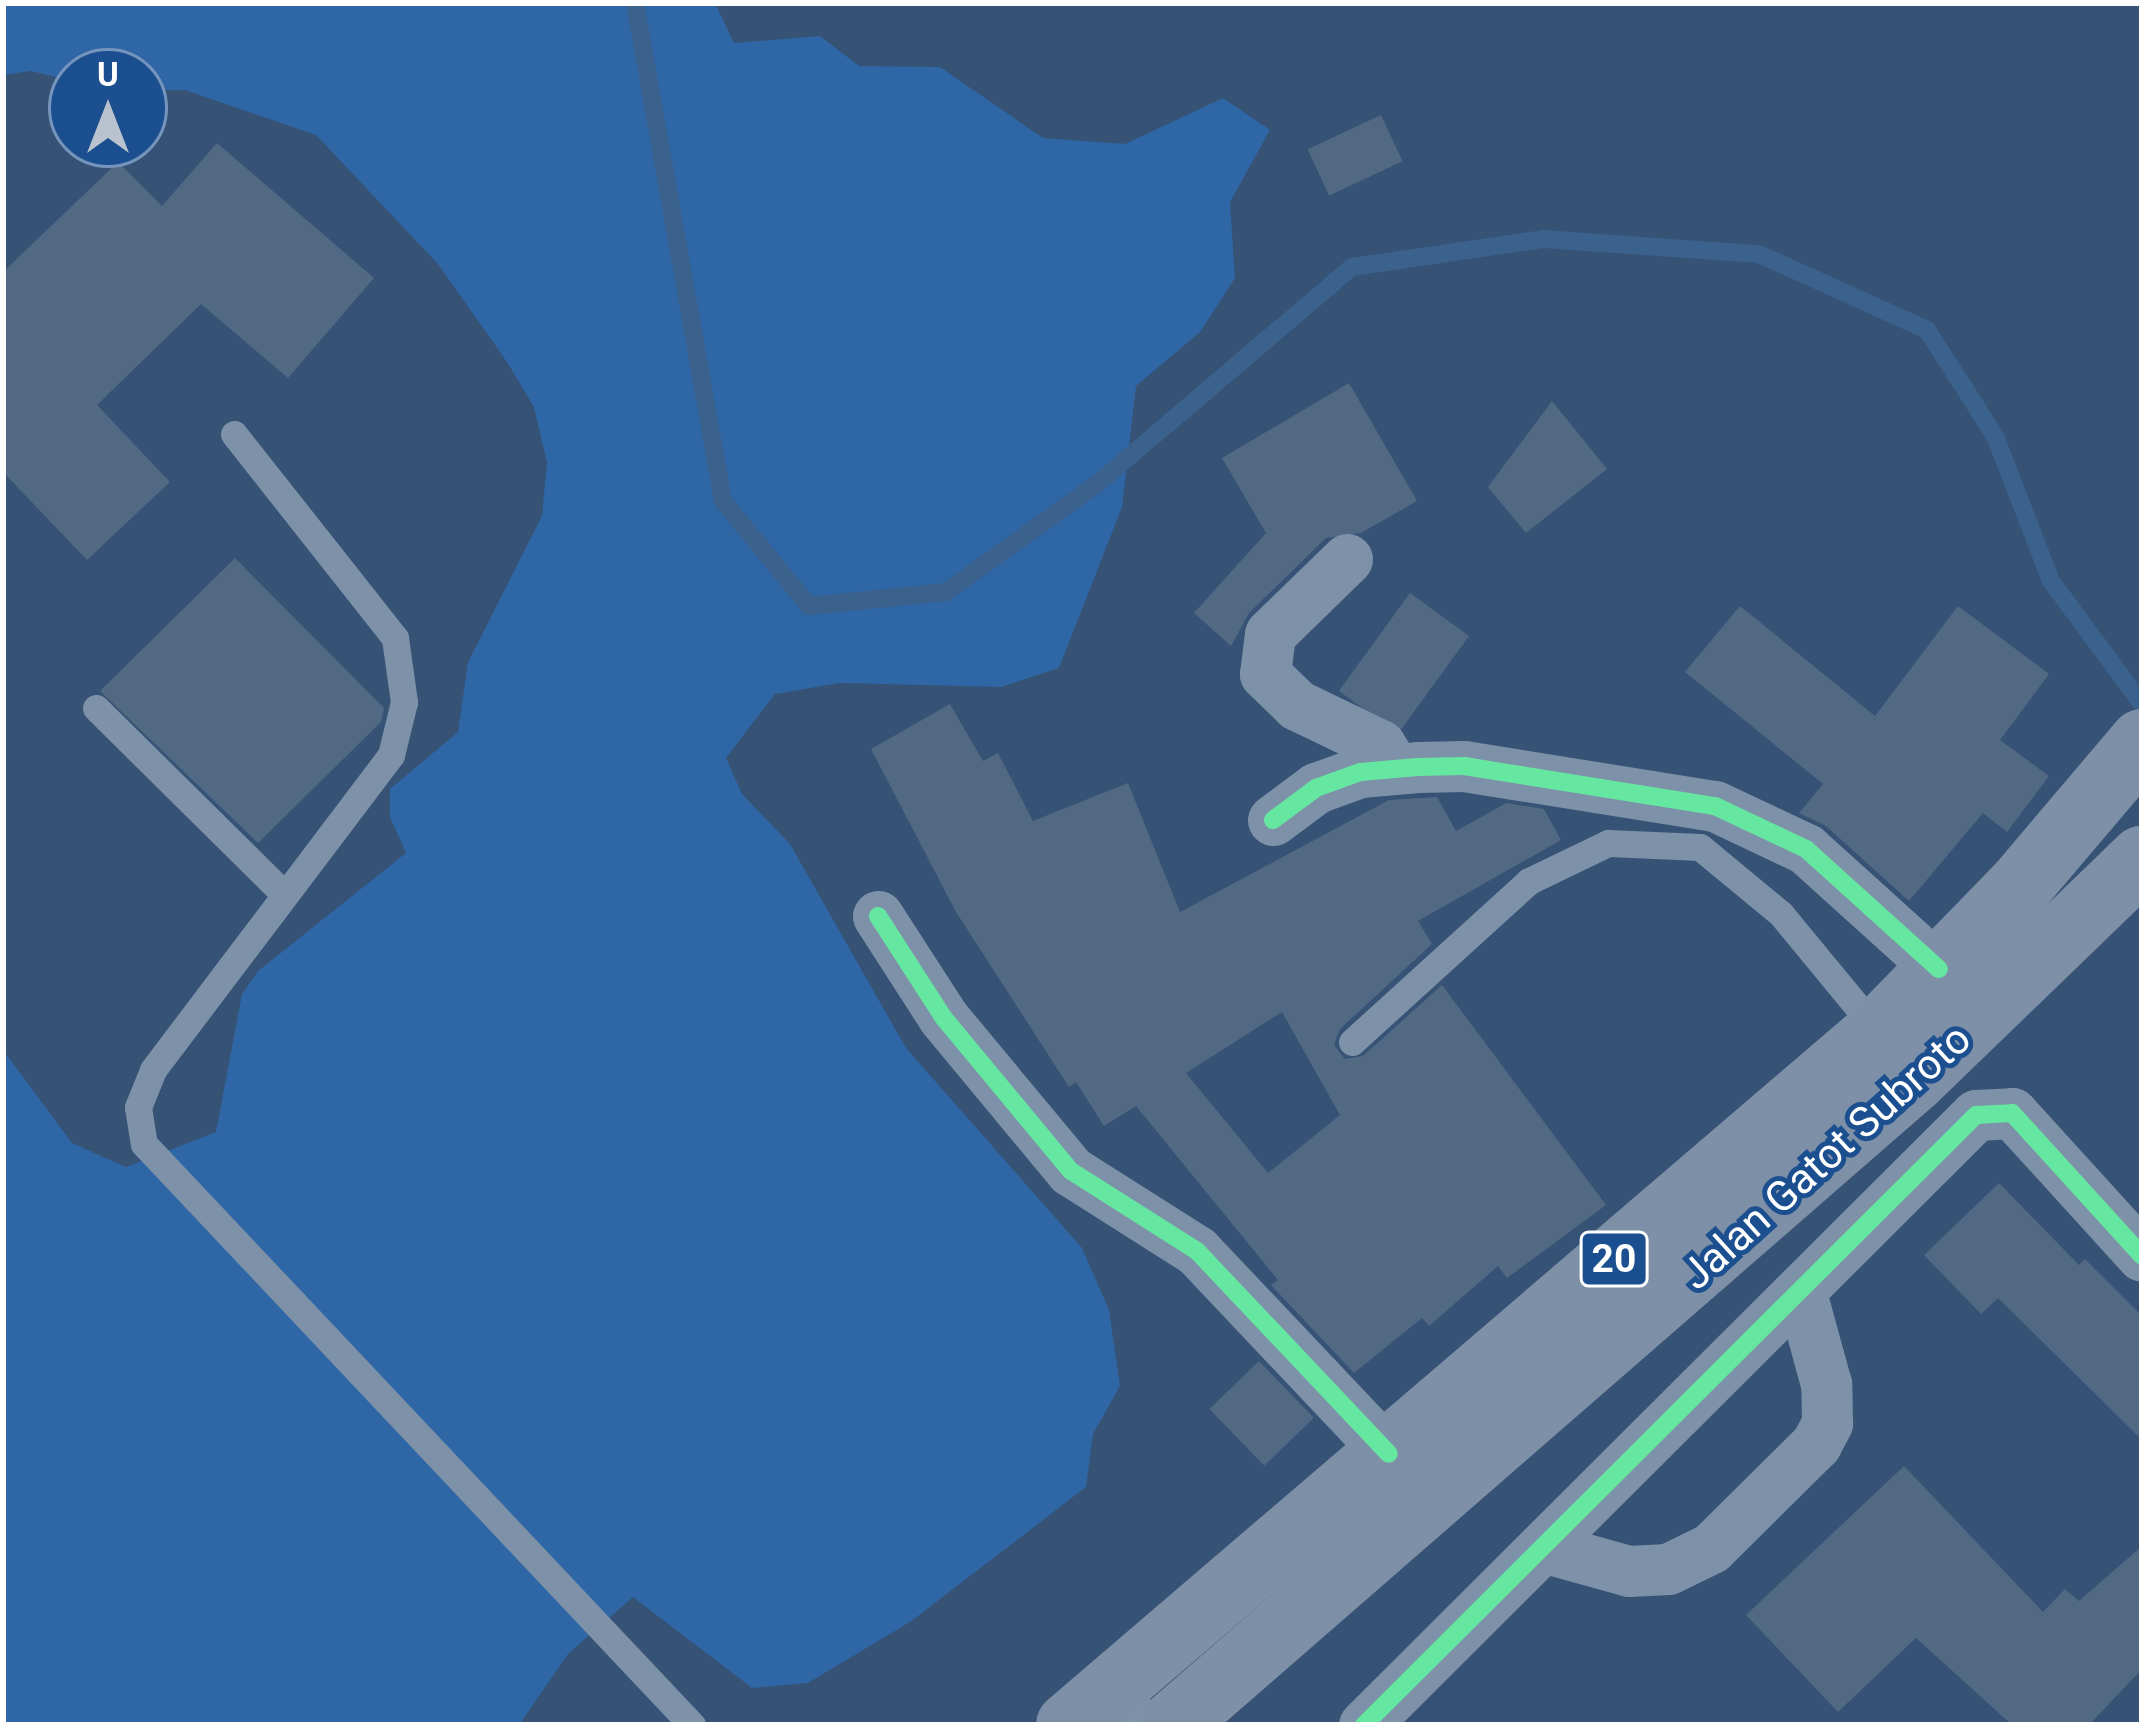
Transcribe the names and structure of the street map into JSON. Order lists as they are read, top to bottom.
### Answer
{
  "streets": {
    "highway": ["Jalan Gatot Subroto", "20"]
  },
  "north": "top"
}
